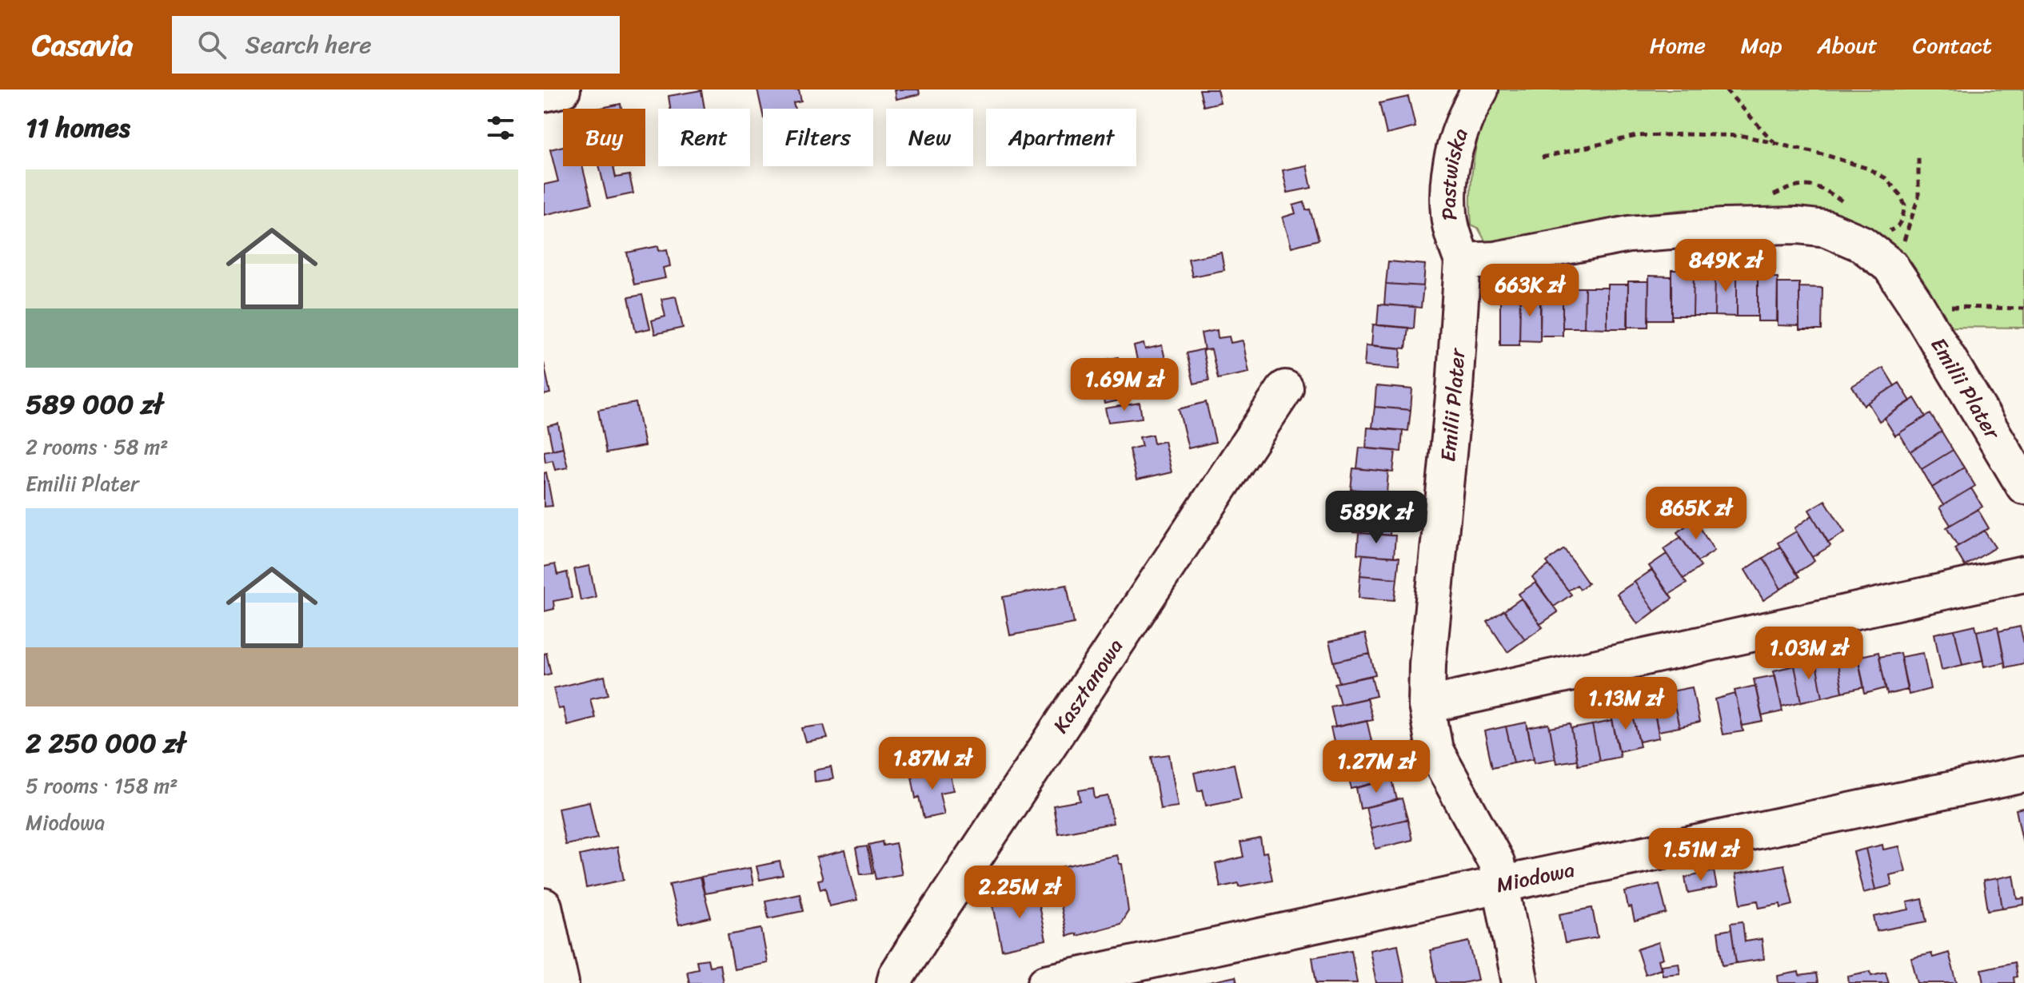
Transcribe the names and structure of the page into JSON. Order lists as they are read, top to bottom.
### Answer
{
  "streets": {
    "street": [
      "Pastwiska",
      "Emilii Plater",
      "Kasztanowa",
      "Miodowa"
    ]
  },
  "crossings": [
    ["Pastwiska", "Emilii Plater"],
    ["Emilii Plater", "Miodowa"]
  ],
  "page": {
    "header": "Casavia",
    "search": "Search here",
    "nav": [
      "Home",
      "Map",
      "About",
      "Contact"
    ],
    "heading": "11 homes",
    "chip": [
      "Buy",
      "Rent",
      "Filters",
      "New",
      "Apartment"
    ],
    "list": [
      {
        "name": "589 000 zł",
        "note": "2 rooms · 58 m² · Emilii Plater"
      },
      {
        "name": "2 250 000 zł",
        "note": "5 rooms · 158 m² · Miodowa"
      }
    ],
    "price": [
      "849K zł",
      "663K zł",
      "1.69M zł",
      "865K zł",
      "589K zł",
      "1.03M zł",
      "1.13M zł",
      "1.87M zł",
      "1.27M zł",
      "1.51M zł",
      "2.25M zł"
    ]
  }
}
